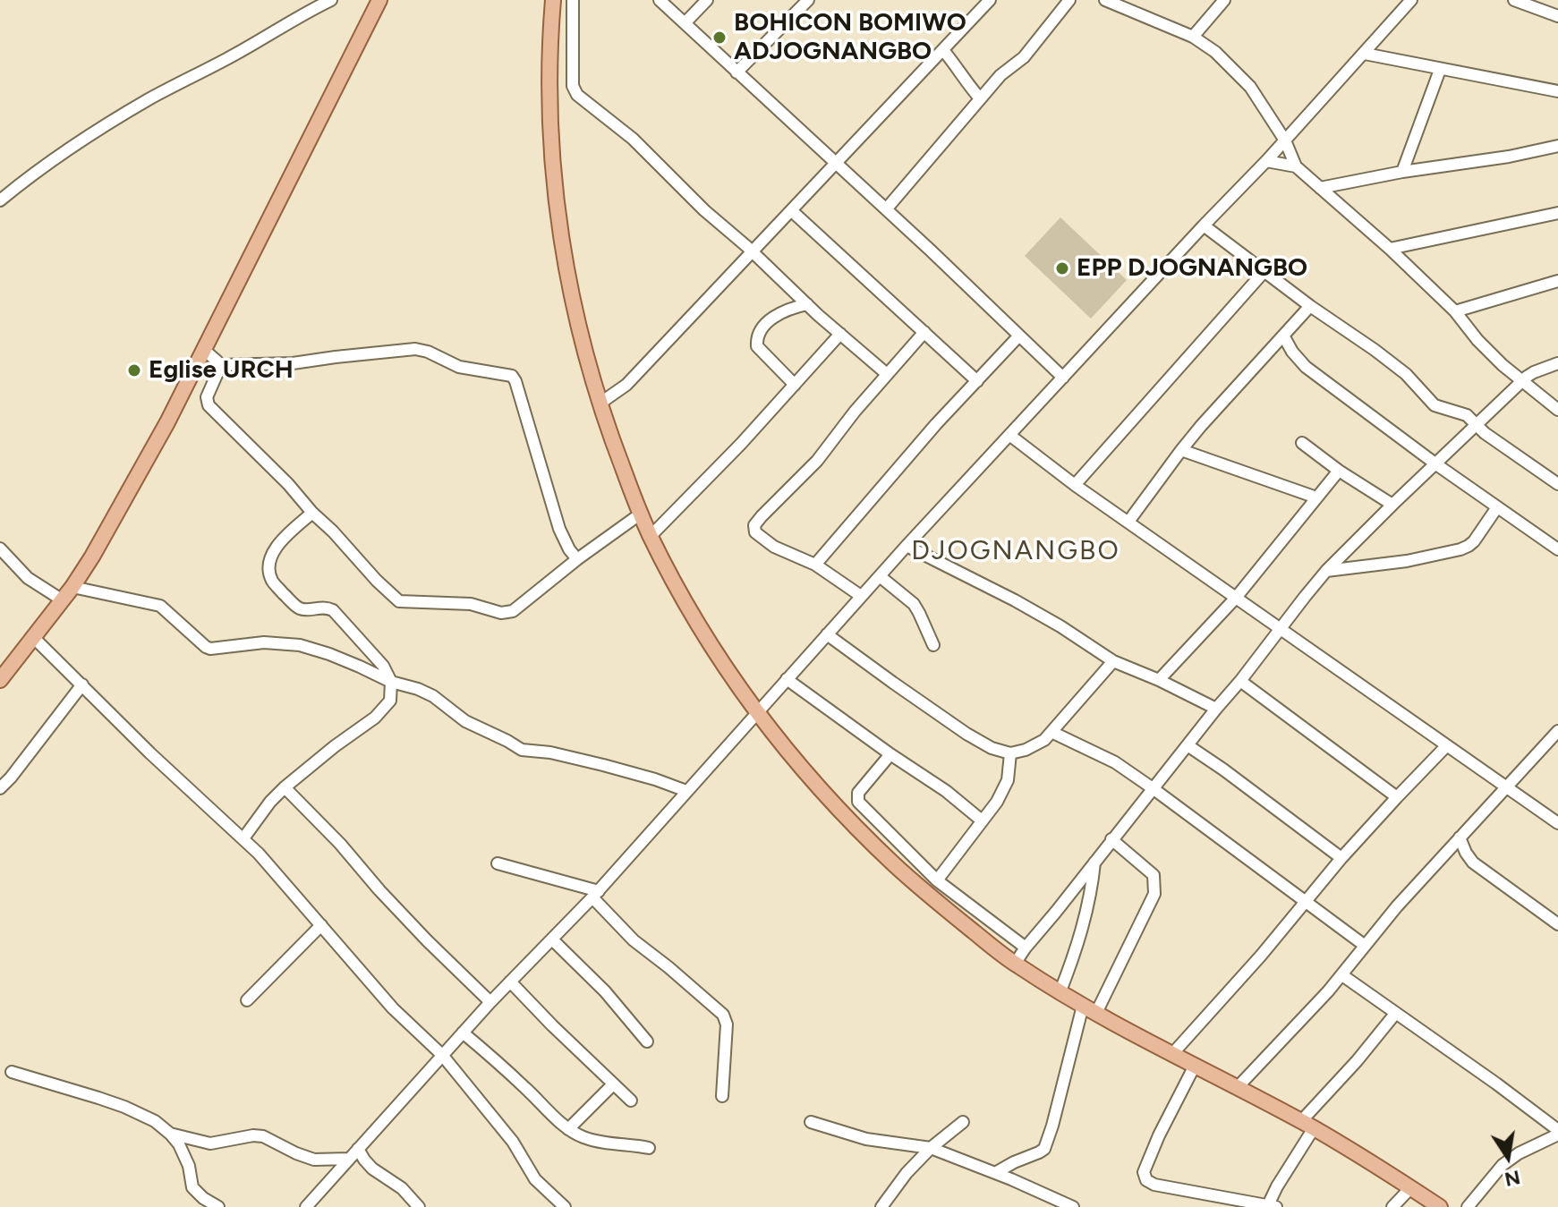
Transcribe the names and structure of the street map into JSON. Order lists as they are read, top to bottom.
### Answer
{
  "districts": ["DJOGNANGBO"],
  "places": ["BOHICON BOMIWO ADJOGNANGBO", "EPP DJOGNANGBO", "Eglise URCH"],
  "north": "bottom"
}
